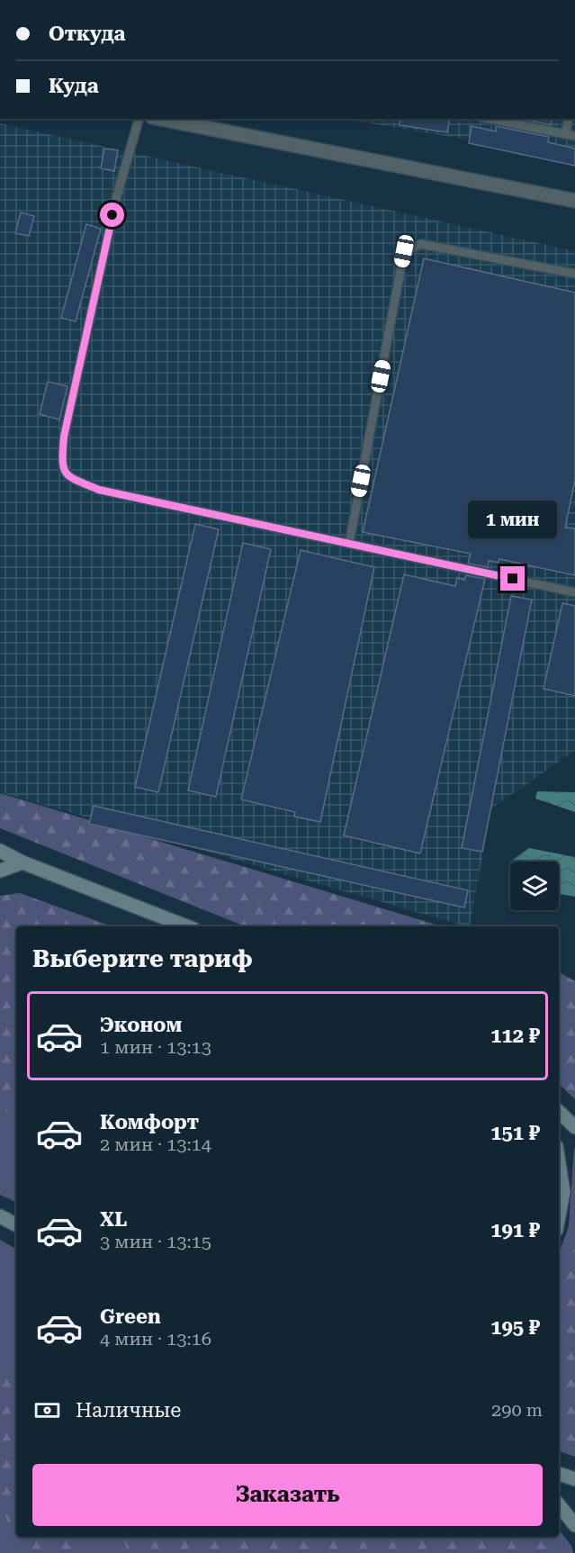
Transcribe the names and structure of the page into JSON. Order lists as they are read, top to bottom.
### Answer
{
  "page": {
    "banner": ["Откуда", "Куда"],
    "bubble": "1 мин",
    "heading": "Выберите тариф",
    "list": [
      {
        "name": "Эконом",
        "note": "1 мин · 13:13",
        "value": "112 ₽"
      },
      {
        "name": "Комфорт",
        "note": "2 мин · 13:14",
        "value": "151 ₽"
      },
      {
        "name": "XL",
        "note": "3 мин · 13:15",
        "value": "191 ₽"
      },
      {
        "name": "Green",
        "note": "4 мин · 13:16",
        "value": "195 ₽"
      }
    ],
    "pay": ["Наличные", "290 m"],
    "buttons": "Заказать"
  }
}
